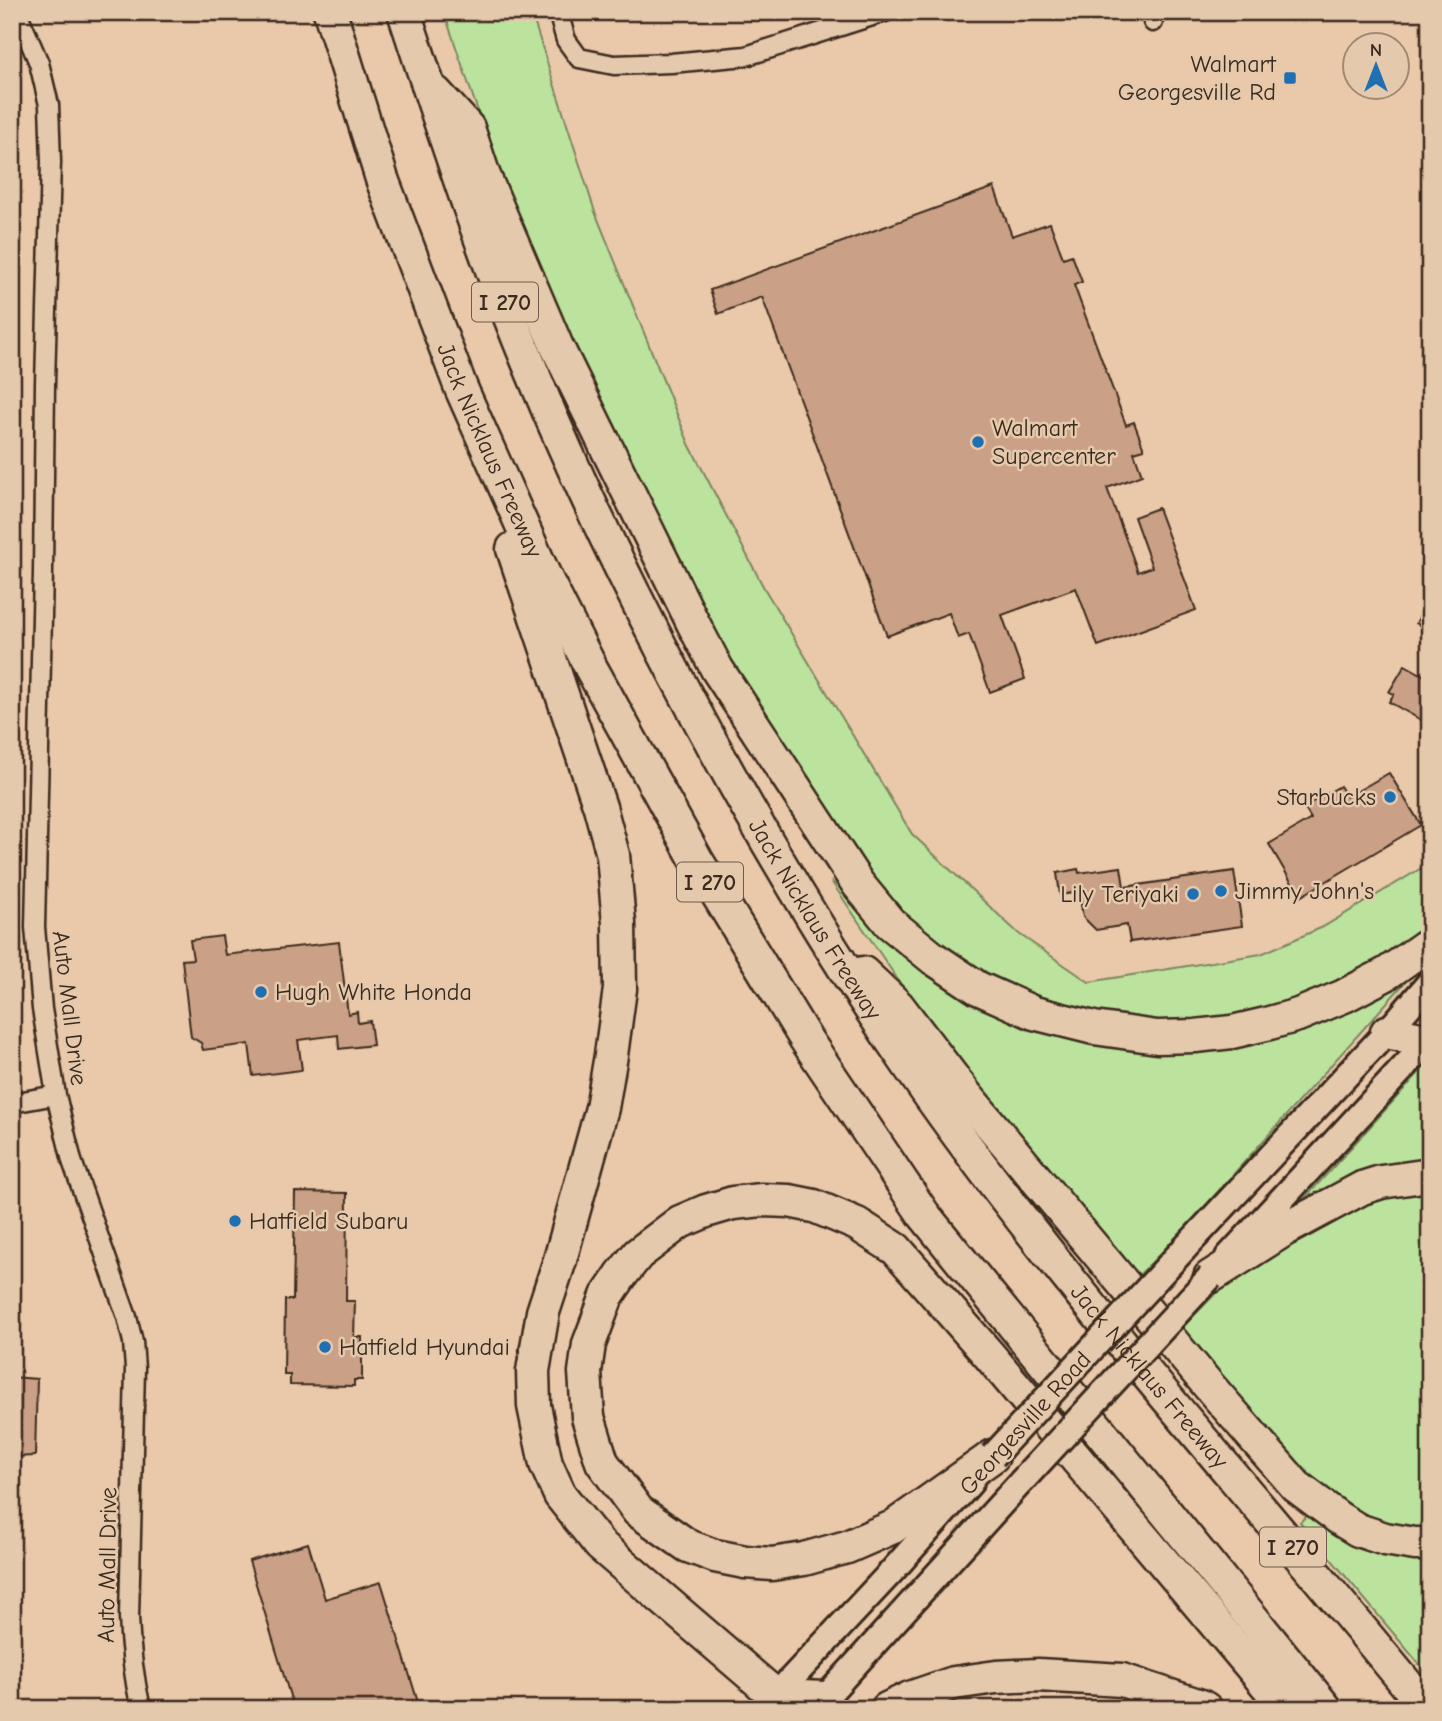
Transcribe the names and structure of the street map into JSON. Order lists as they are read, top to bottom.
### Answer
{
  "streets": {
    "highway": ["I 270", "Jack Nicklaus Freeway"],
    "main road": ["Georgesville Road"],
    "street": ["Auto Mall Drive"]
  },
  "places": {
    "transit": ["Walmart Georgesville Rd"],
    "other": [
      "Walmart Supercenter",
      "Starbucks",
      "Jimmy John's",
      "Lily Teriyaki",
      "Hugh White Honda",
      "Hatfield Subaru",
      "Hatfield Hyundai"
    ]
  },
  "north": "top"
}
